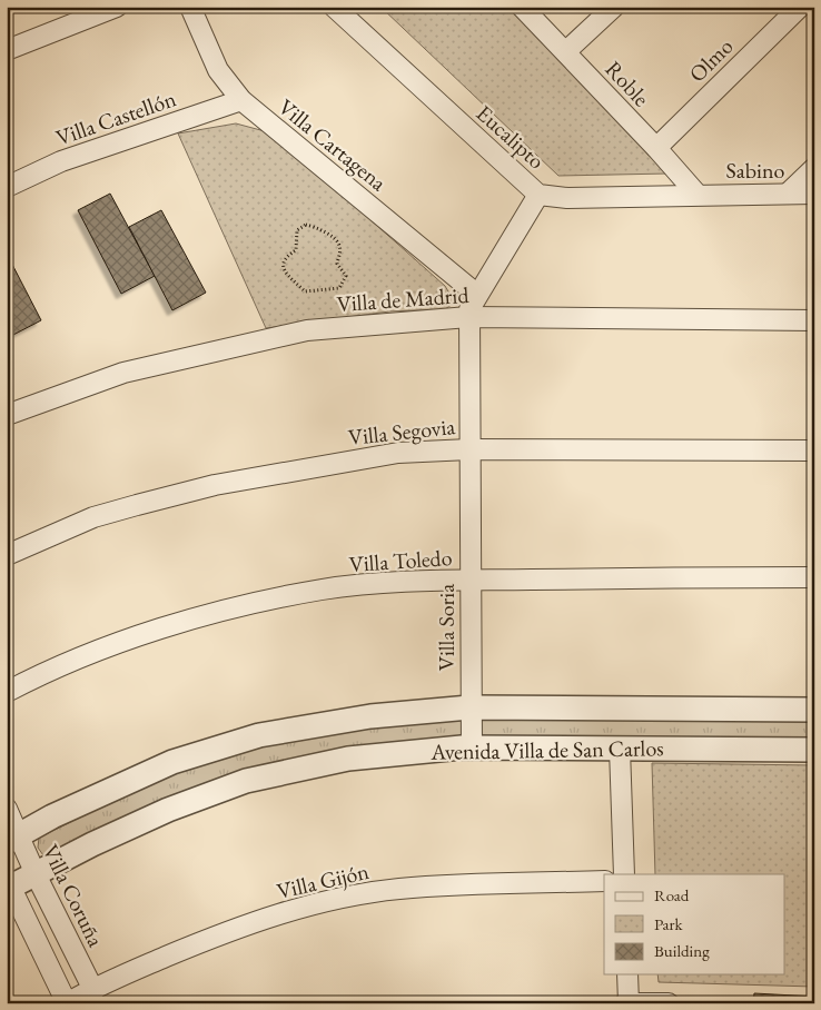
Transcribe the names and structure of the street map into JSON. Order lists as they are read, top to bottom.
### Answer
{
  "streets": {
    "street": [
      "Olmo",
      "Roble",
      "Villa Castellón",
      "Eucalipto",
      "Villa Cartagena",
      "Sabino",
      "Villa de Madrid",
      "Villa Segovia",
      "Villa Toledo",
      "Villa Soria",
      "Avenida Villa de San Carlos",
      "Villa Gijón",
      "Villa Coruña"
    ]
  },
  "crossings": [
    ["Olmo", "Roble"],
    ["Roble", "Eucalipto"],
    ["Roble", "Sabino"],
    ["Villa Castellón", "Villa Cartagena"],
    ["Eucalipto", "Sabino"],
    ["Eucalipto", "Villa Soria"],
    ["Villa Cartagena", "Villa Soria"],
    ["Villa de Madrid", "Villa Soria"],
    ["Villa Segovia", "Villa Soria"],
    ["Villa Toledo", "Villa Soria"],
    ["Villa Soria", "Avenida Villa de San Carlos"],
    ["Avenida Villa de San Carlos", "Villa Coruña"],
    ["Villa Gijón", "Villa Coruña"]
  ],
  "legend": ["Road", "Park", "Building"]
}
